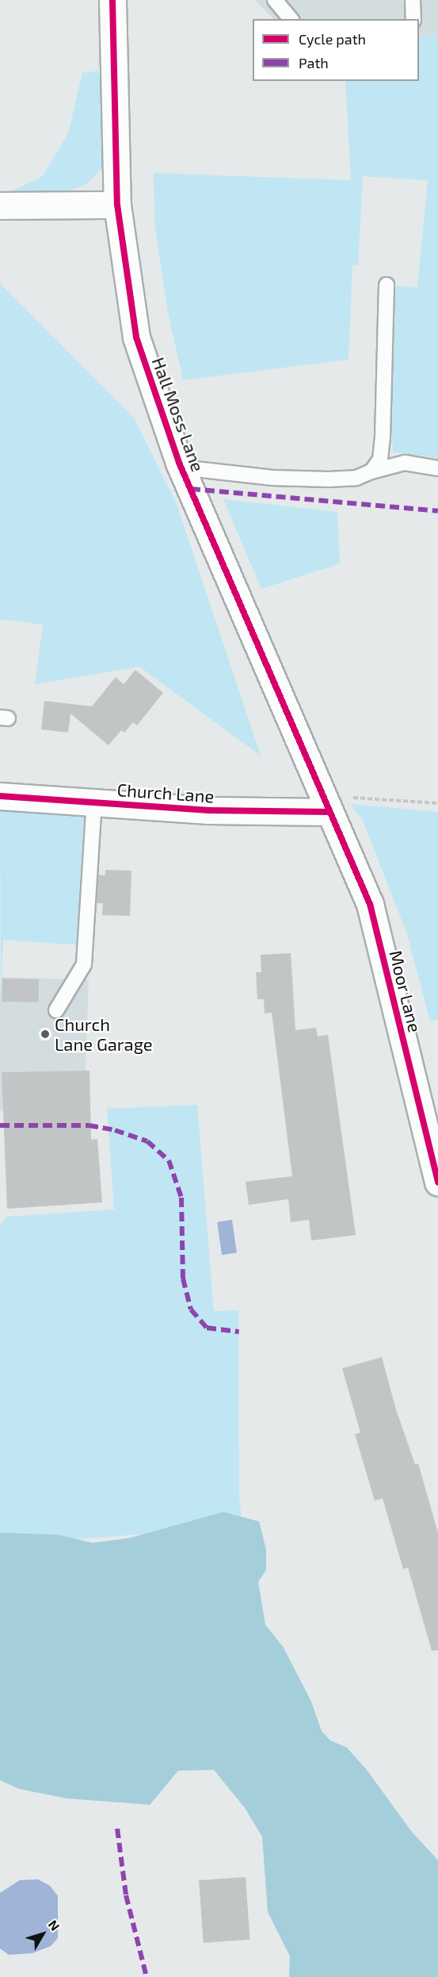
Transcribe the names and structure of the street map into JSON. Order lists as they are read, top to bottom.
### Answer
{
  "streets": {
    "street": ["Hall Moss Lane", "Church Lane", "Moor Lane"]
  },
  "crossings": [
    ["Hall Moss Lane", "Church Lane"],
    ["Hall Moss Lane", "Moor Lane"],
    ["Church Lane", "Moor Lane"]
  ],
  "places": ["Church Lane Garage"],
  "legend": ["Cycle path", "Path"],
  "north": "top right"
}
